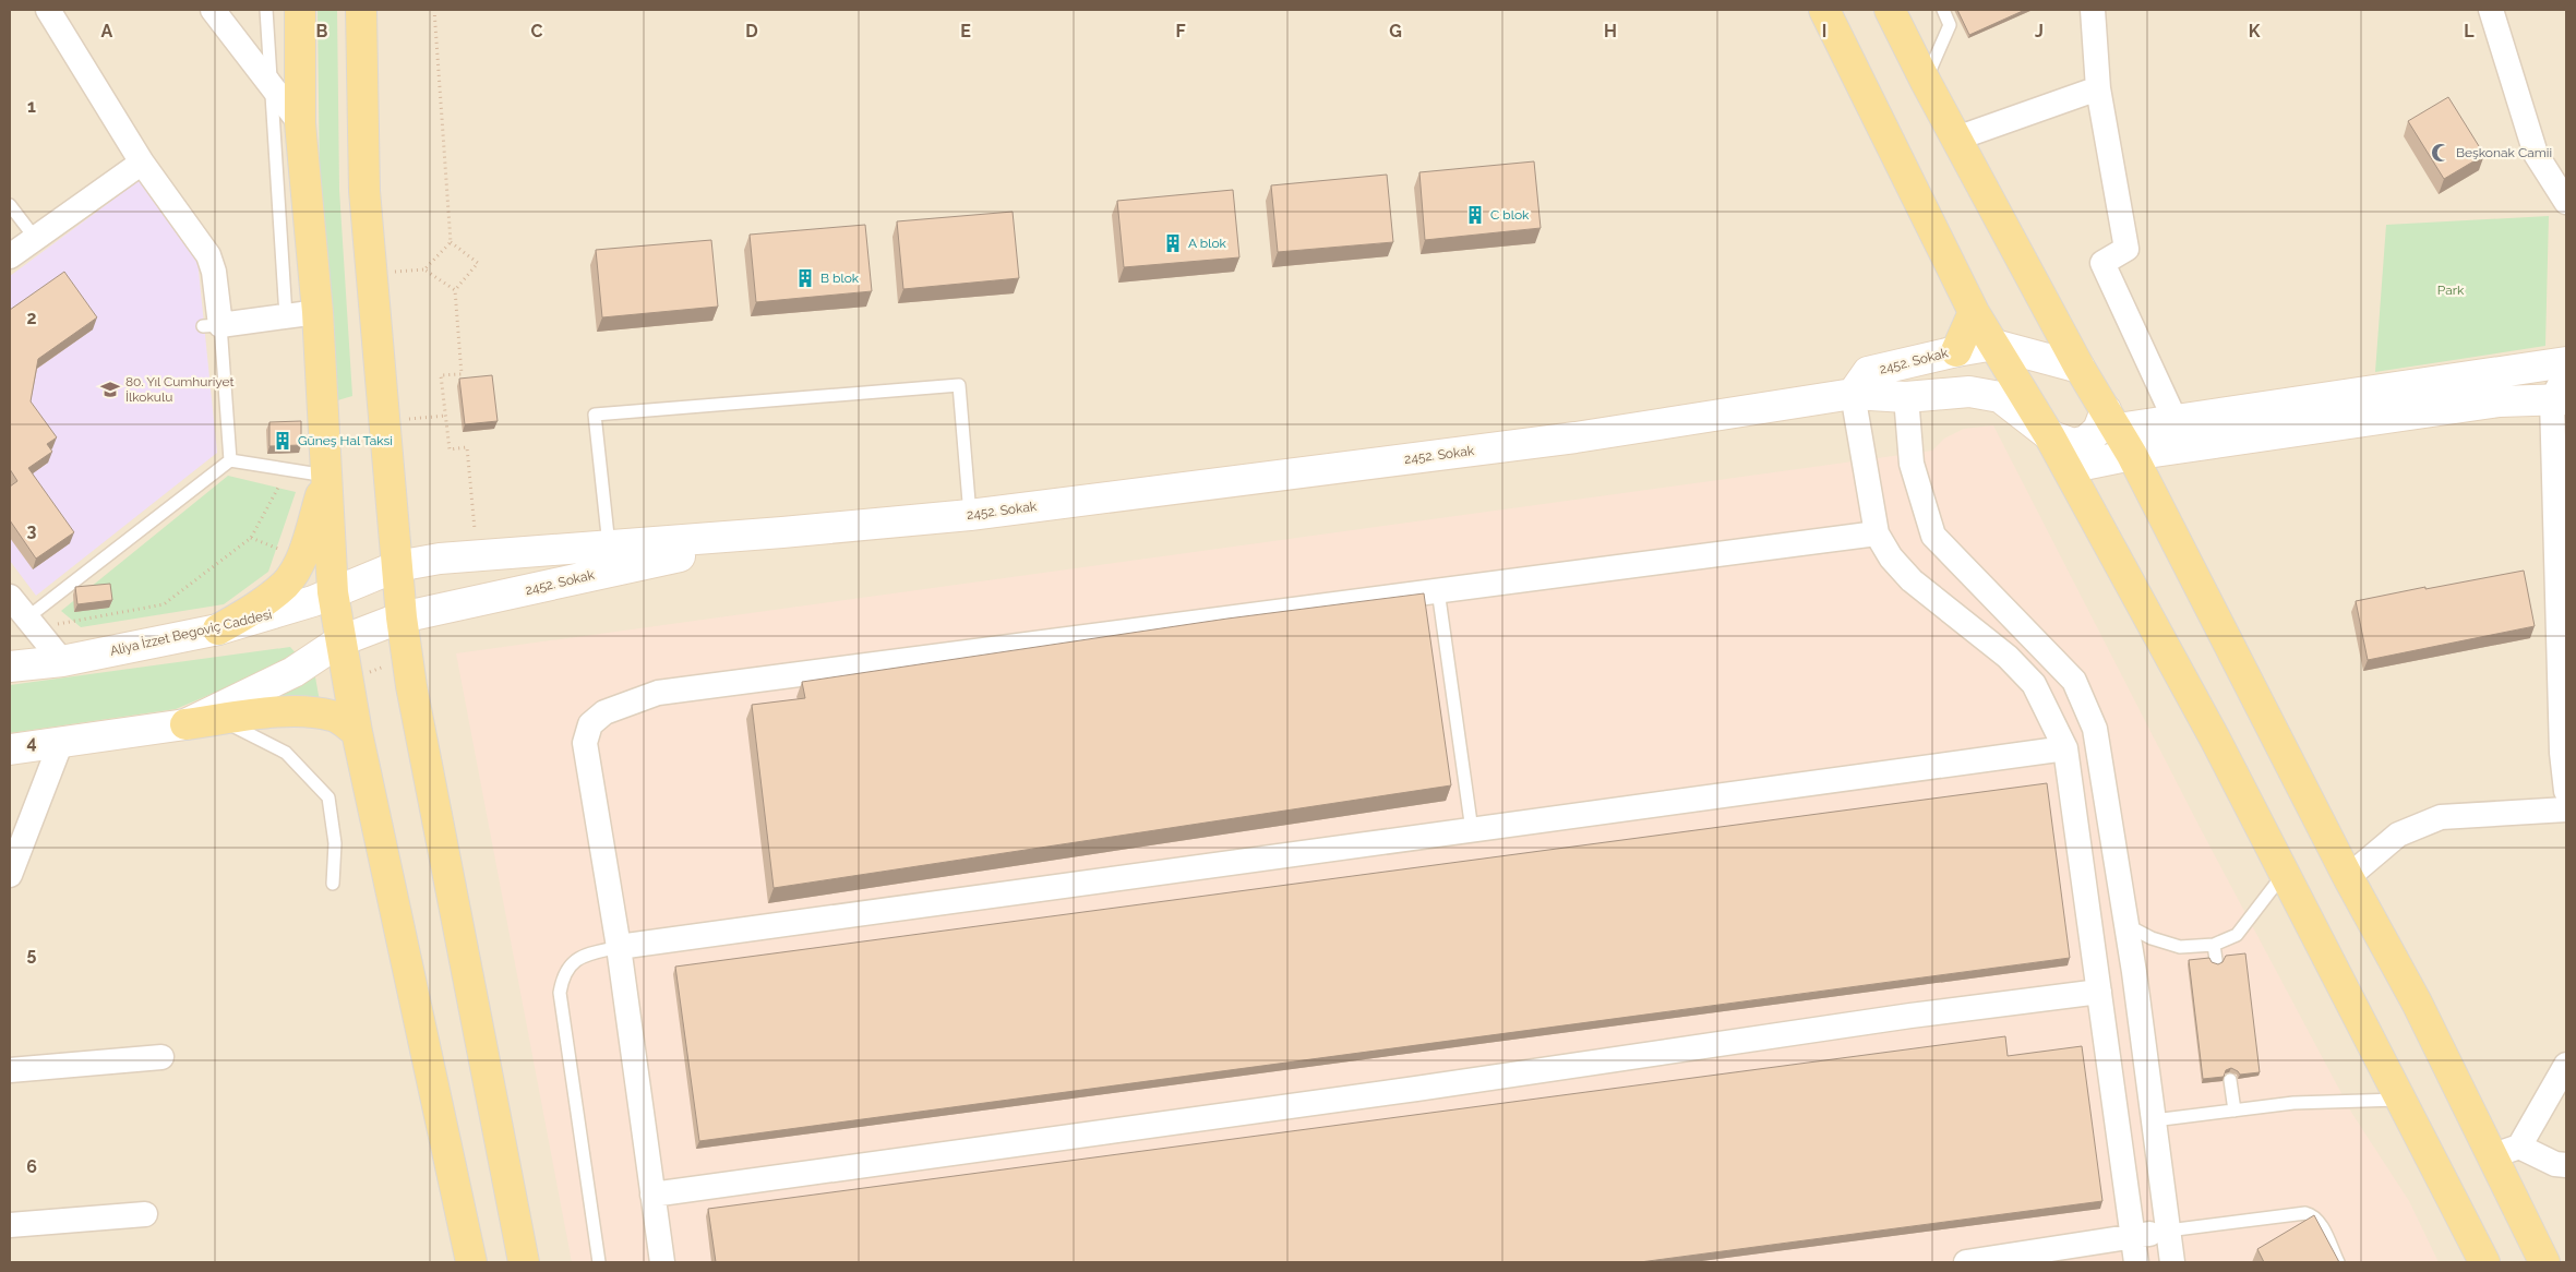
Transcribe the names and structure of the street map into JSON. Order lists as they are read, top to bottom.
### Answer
{
  "streets": {
    "main road": ["2452. Sokak", "Aliya İzzet Begoviç Caddesi"]
  },
  "crossings": [
    ["2452. Sokak", "Aliya İzzet Begoviç Caddesi"]
  ],
  "parks": ["Park"],
  "places": {
    "mosque": ["Beşkonak Camii"],
    "building": [
      "C blok",
      "A blok",
      "B blok",
      "Güneş Hal Taksi"
    ],
    "school or university": ["80. Yıl Cumhuriyet İlkokulu"]
  },
  "grid": {
    "columns": [
      "A",
      "B",
      "C",
      "D",
      "E",
      "F",
      "G",
      "H",
      "I",
      "J",
      "K",
      "L"
    ],
    "rows": [
      "1",
      "2",
      "3",
      "4",
      "5",
      "6"
    ]
  }
}
